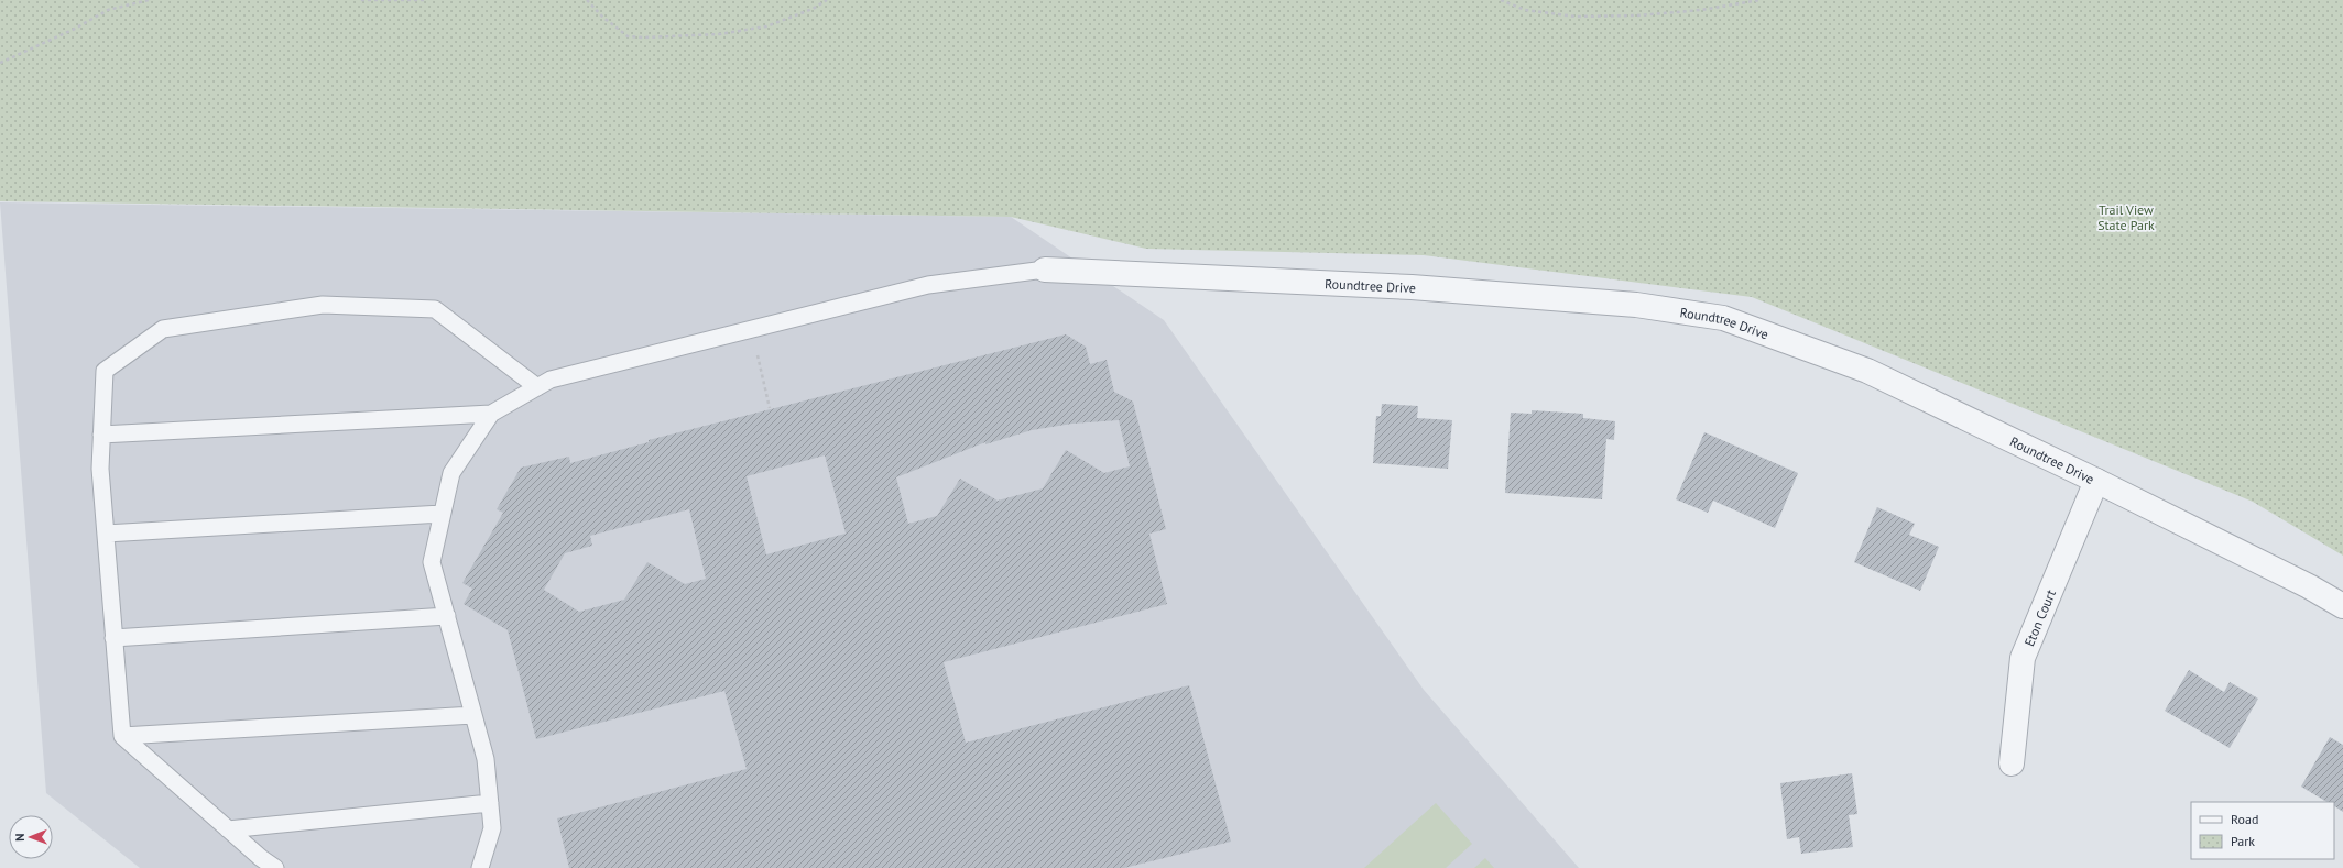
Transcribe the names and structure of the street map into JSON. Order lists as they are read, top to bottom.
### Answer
{
  "streets": {
    "street": ["Roundtree Drive", "Eton Court"]
  },
  "crossings": [
    ["Roundtree Drive", "Eton Court"]
  ],
  "parks": ["Trail View State Park"],
  "legend": ["Road", "Park"],
  "north": "left"
}
